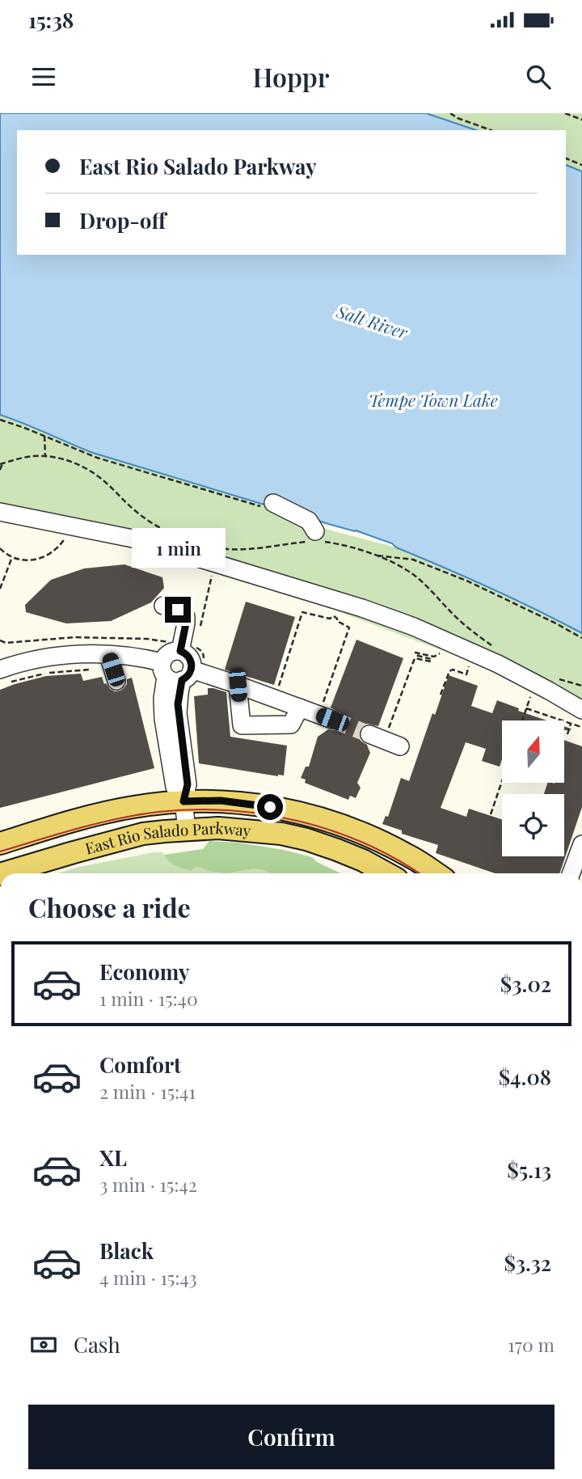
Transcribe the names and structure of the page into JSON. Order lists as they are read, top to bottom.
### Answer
{
  "streets": {
    "main road": ["East Rio Salado Parkway"]
  },
  "water": ["Salt River", "Tempe Town Lake"],
  "north": "top",
  "page": {
    "status": "15:38",
    "header": "Hoppr",
    "banner": ["East Rio Salado Parkway", "Drop-off"],
    "bubble": "1 min",
    "heading": "Choose a ride",
    "list": [
      {
        "name": "Economy",
        "note": "1 min · 15:40",
        "value": "$3.02"
      },
      {
        "name": "Comfort",
        "note": "2 min · 15:41",
        "value": "$4.08"
      },
      {
        "name": "XL",
        "note": "3 min · 15:42",
        "value": "$5.13"
      },
      {
        "name": "Black",
        "note": "4 min · 15:43",
        "value": "$3.32"
      }
    ],
    "pay": ["Cash", "170 m"],
    "buttons": "Confirm"
  }
}
